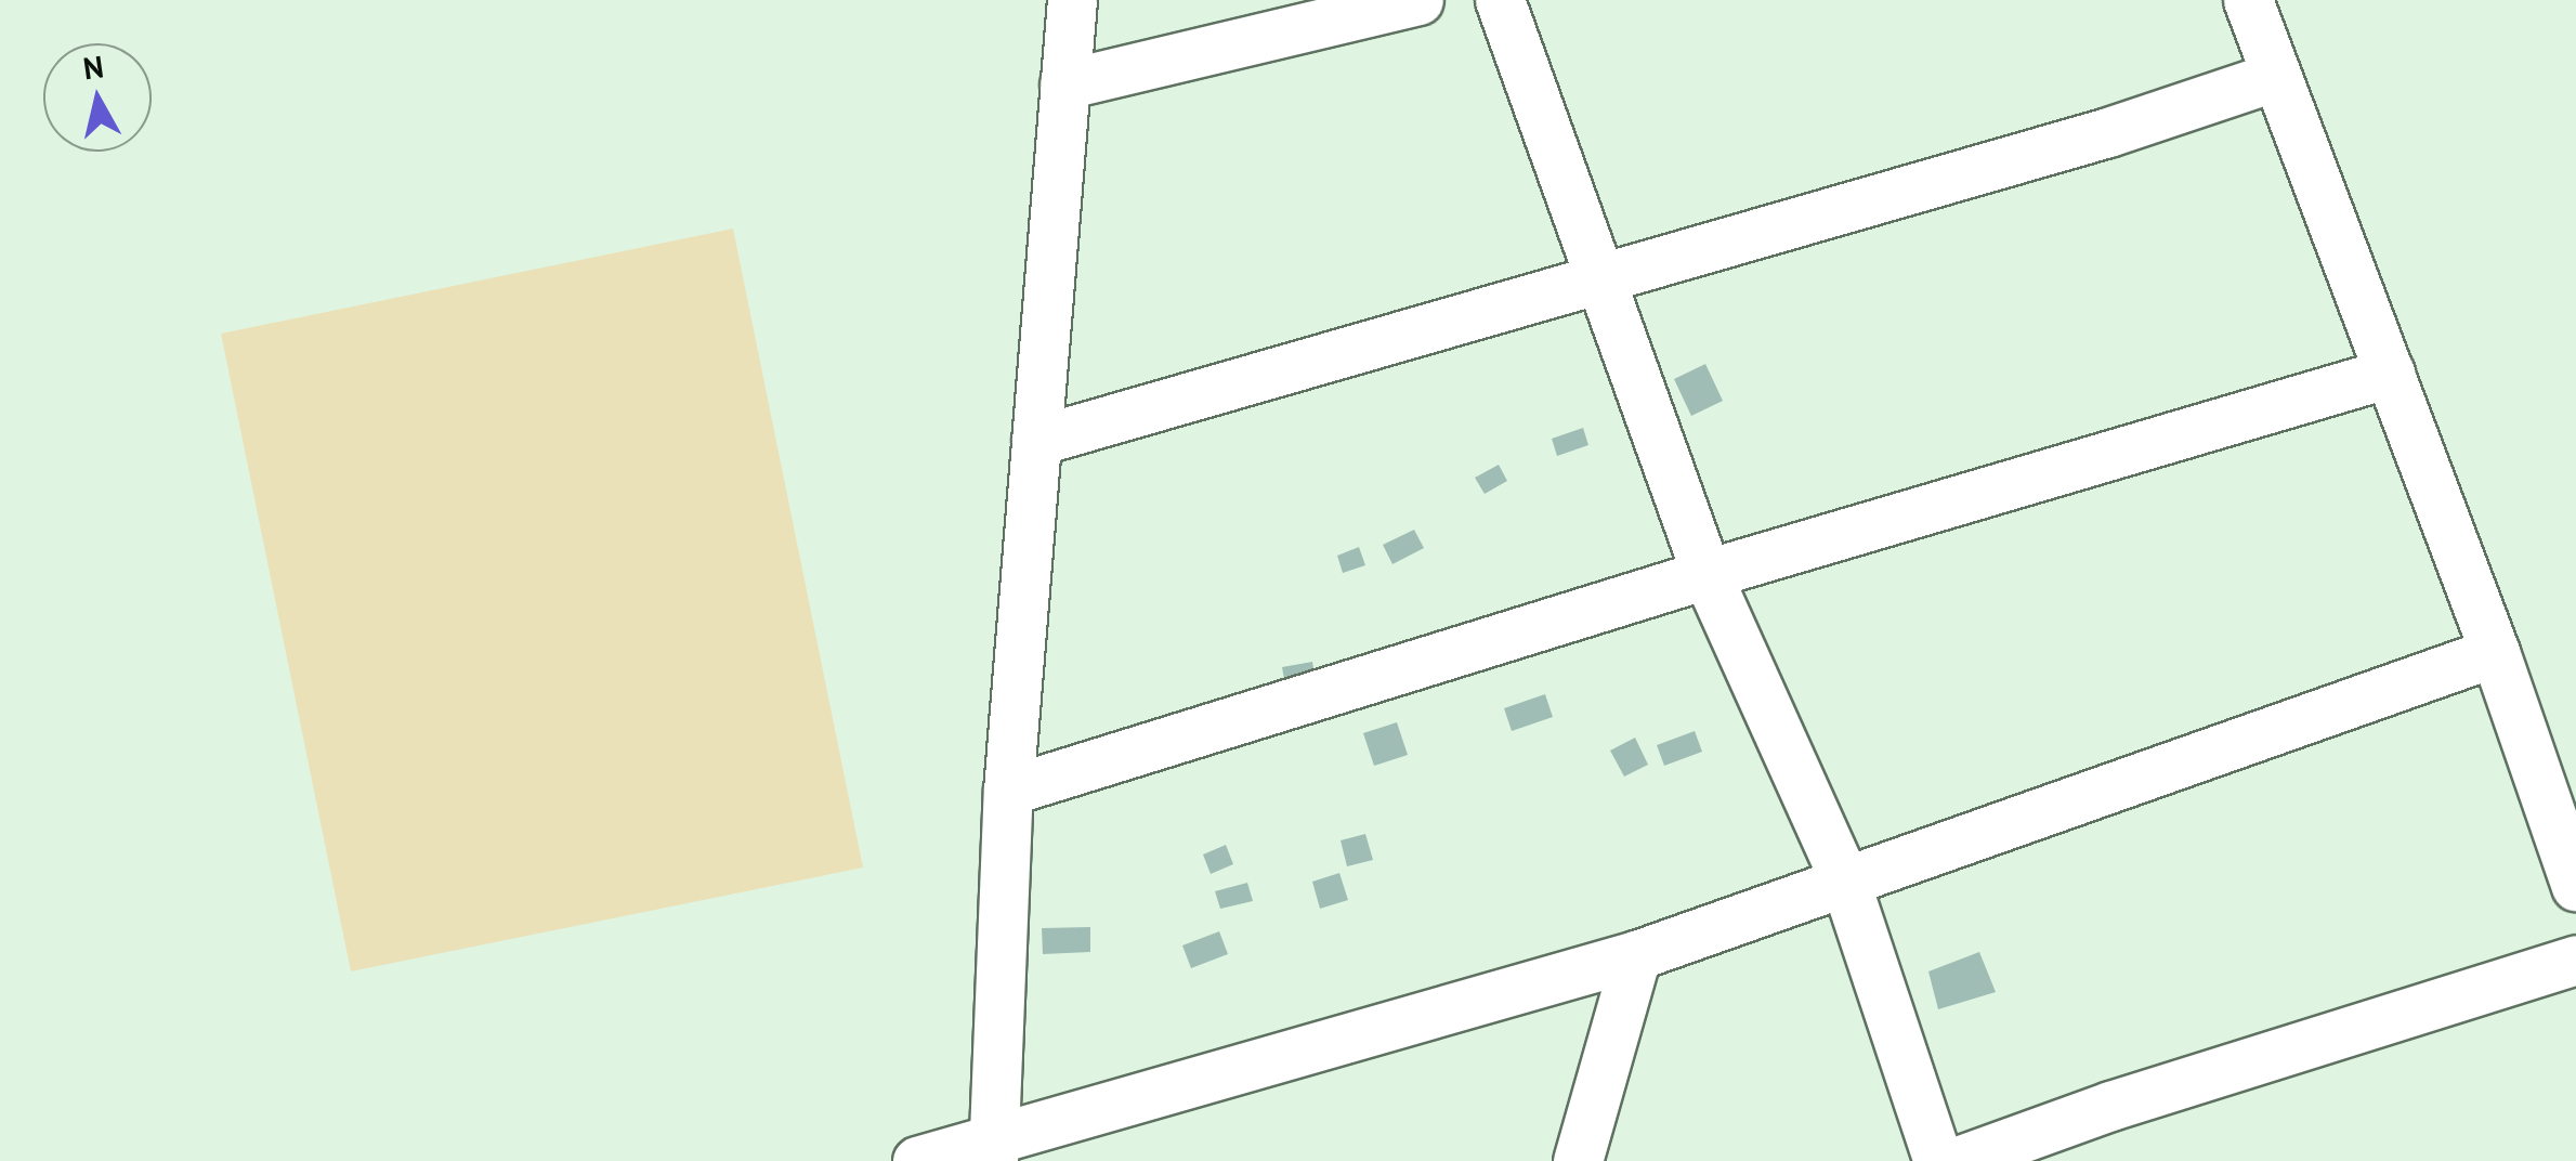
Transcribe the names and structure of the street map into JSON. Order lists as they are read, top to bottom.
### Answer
{
  "north": "top"
}
